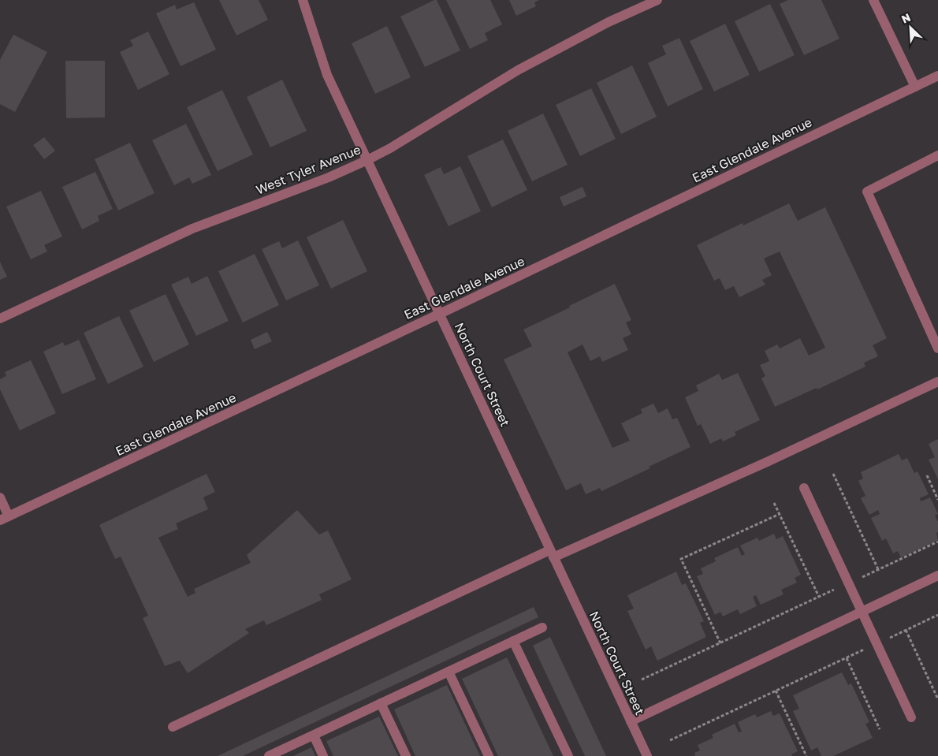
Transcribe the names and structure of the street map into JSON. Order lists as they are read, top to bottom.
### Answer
{
  "streets": {
    "street": ["East Glendale Avenue", "West Tyler Avenue", "North Court Street"]
  },
  "crossings": [
    ["East Glendale Avenue", "North Court Street"],
    ["West Tyler Avenue", "North Court Street"]
  ],
  "north": "top left"
}
